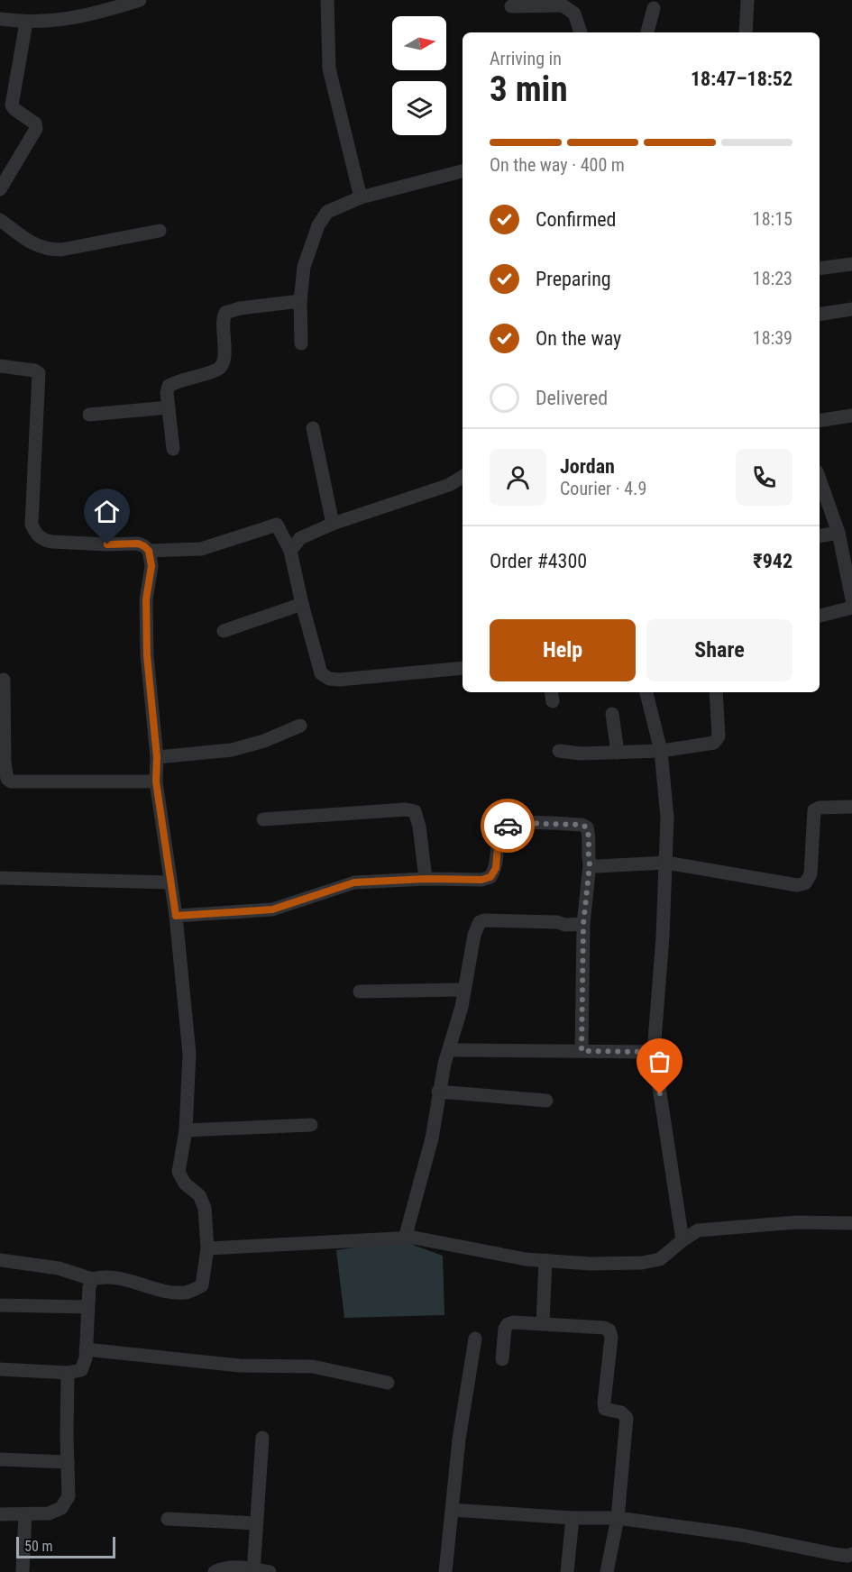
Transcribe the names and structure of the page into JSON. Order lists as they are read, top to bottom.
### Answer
{
  "scale_bar": "50 m",
  "north": "right",
  "page": {
    "heading": ["3 min", "Arriving in", "18:47–18:52"],
    "panel": [
      "Jordan",
      "Courier · 4.9",
      "Order #4300",
      "₹942"
    ],
    "bar": "On the way · 400 m",
    "list": [
      ["Confirmed", "18:15"],
      ["Preparing", "18:23"],
      ["On the way", "18:39"],
      "Delivered"
    ],
    "buttons": ["Help", "Share"],
    "scale": "50 m"
  }
}
